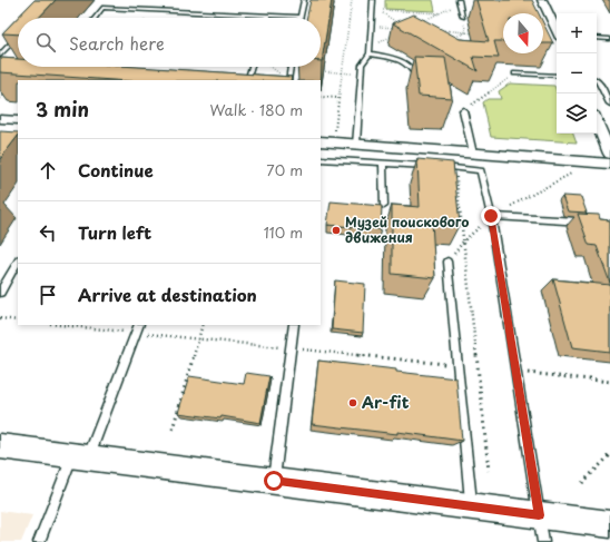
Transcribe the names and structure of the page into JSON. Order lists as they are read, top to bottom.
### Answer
{
  "places": ["Музей поискового движения", "Ar-fit"],
  "north": "bottom",
  "page": {
    "map_buttons": ["+", "−"],
    "search": "Search here",
    "heading": ["3 min", "Walk · 180 m"],
    "list": [
      ["Continue", "70 m"],
      ["Turn left", "110 m"],
      "Arrive at destination"
    ]
  }
}
